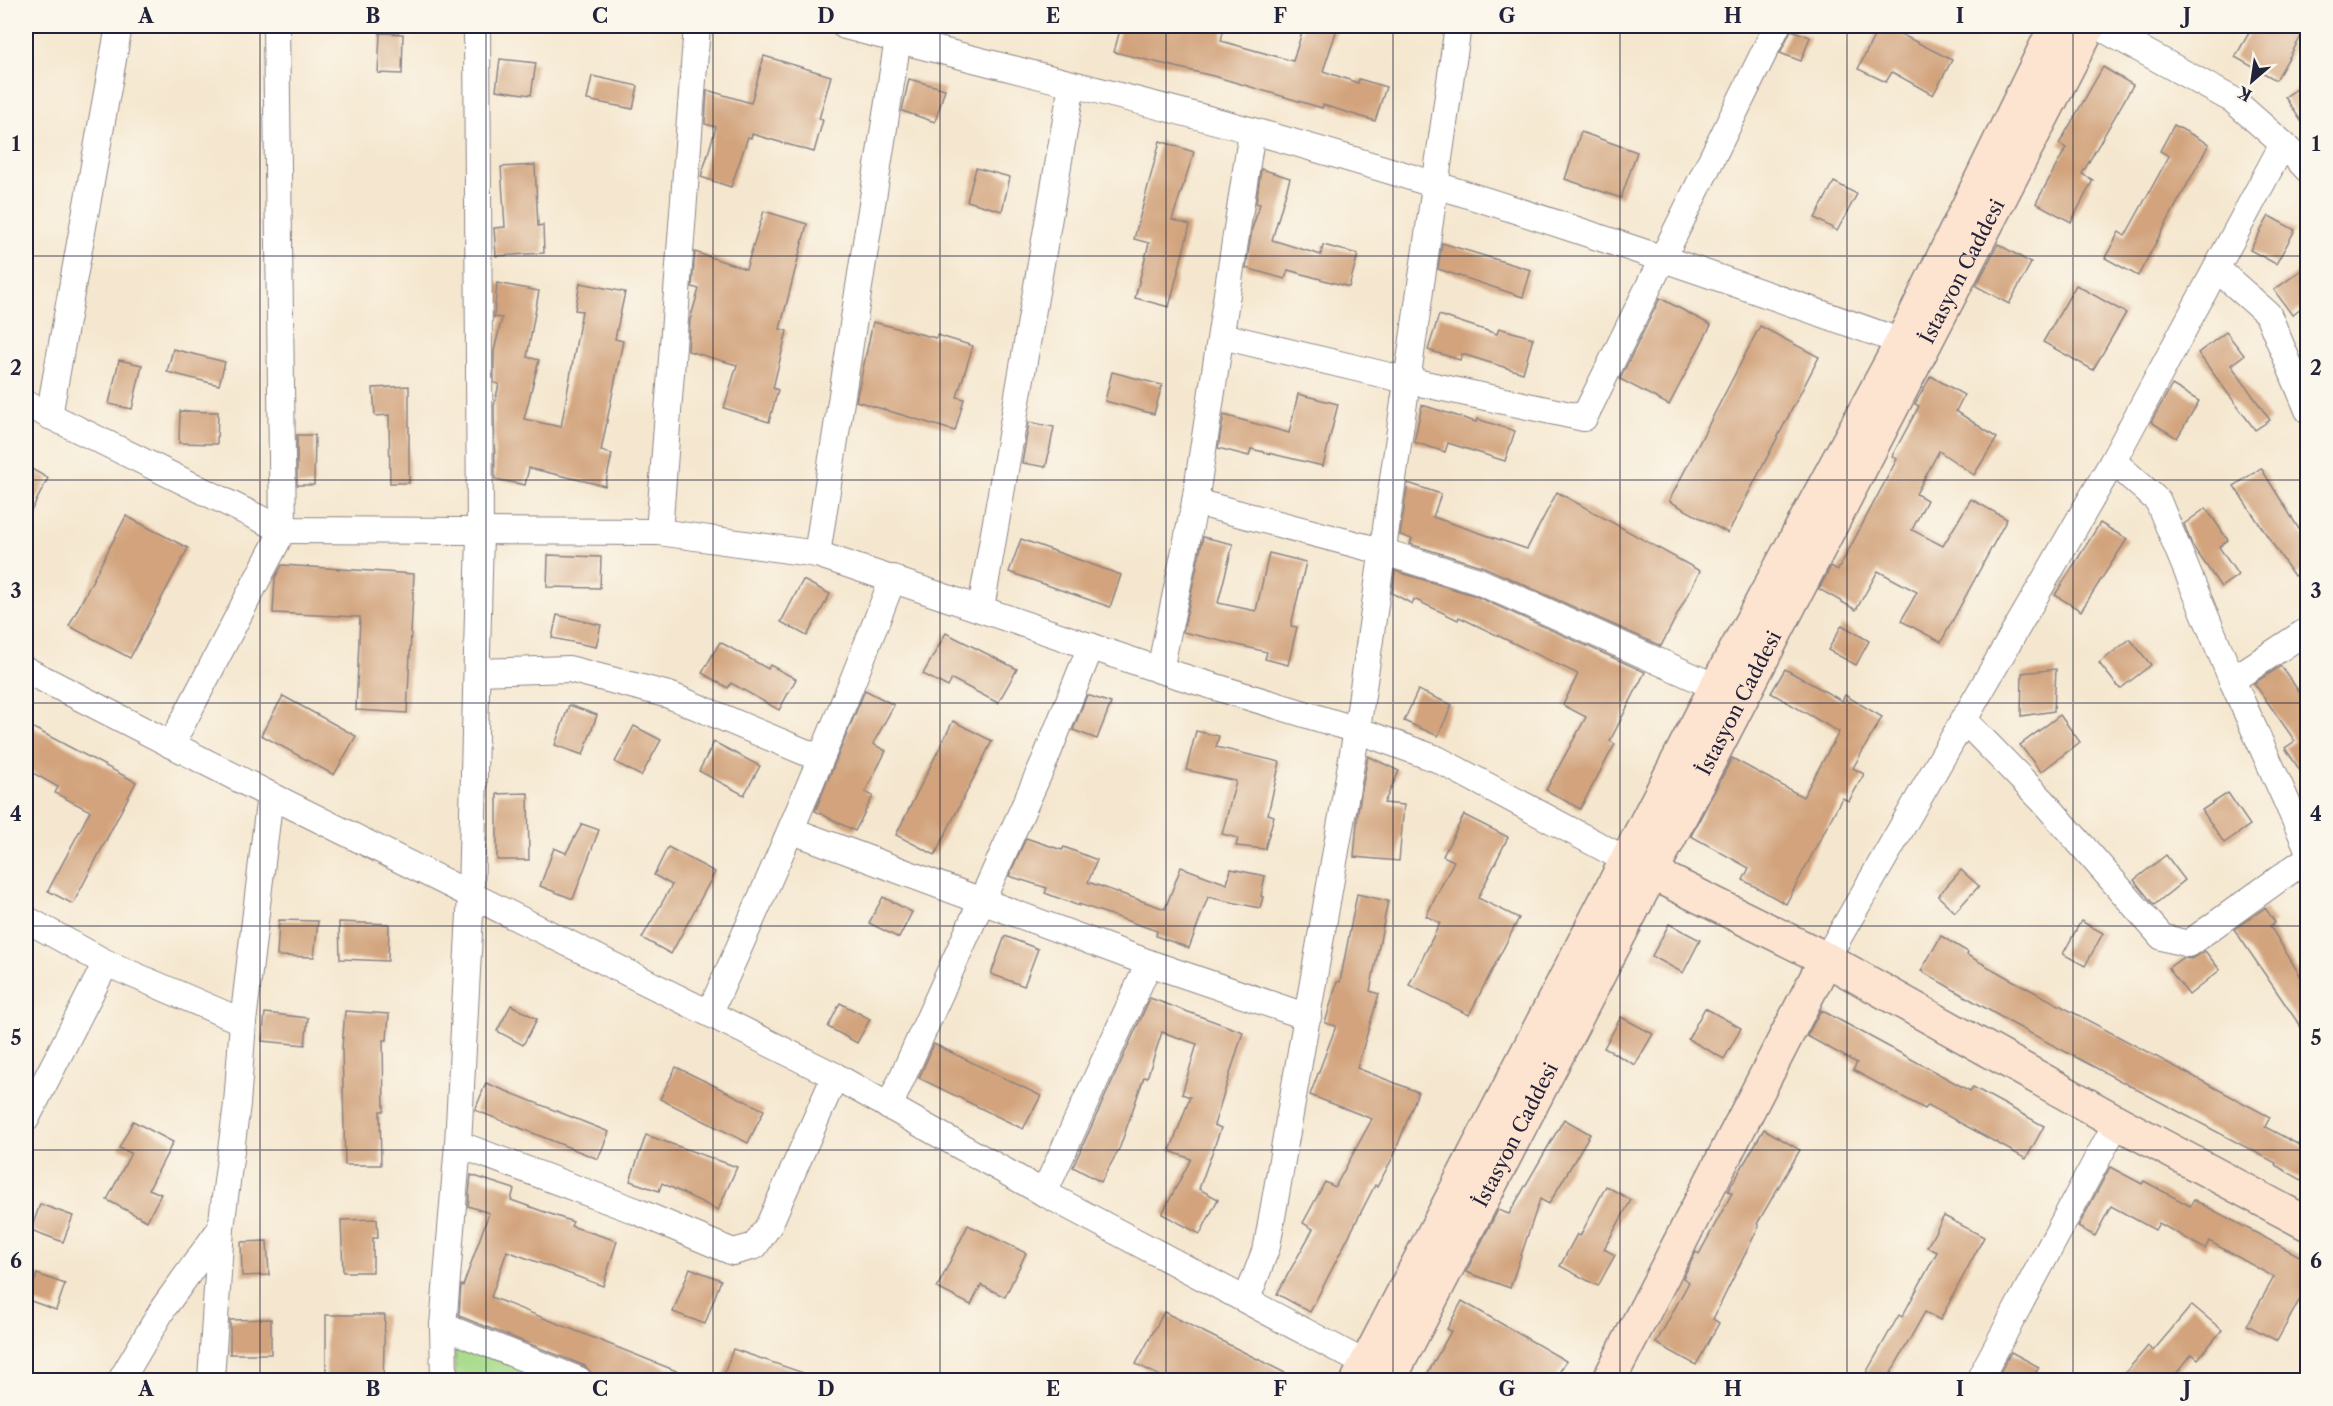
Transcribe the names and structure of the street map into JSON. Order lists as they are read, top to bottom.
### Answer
{
  "streets": {
    "main road": ["İstasyon Caddesi"]
  },
  "north": "bottom left",
  "grid": {
    "columns": [
      "A",
      "B",
      "C",
      "D",
      "E",
      "F",
      "G",
      "H",
      "I",
      "J"
    ],
    "rows": [
      "1",
      "2",
      "3",
      "4",
      "5",
      "6"
    ]
  }
}
